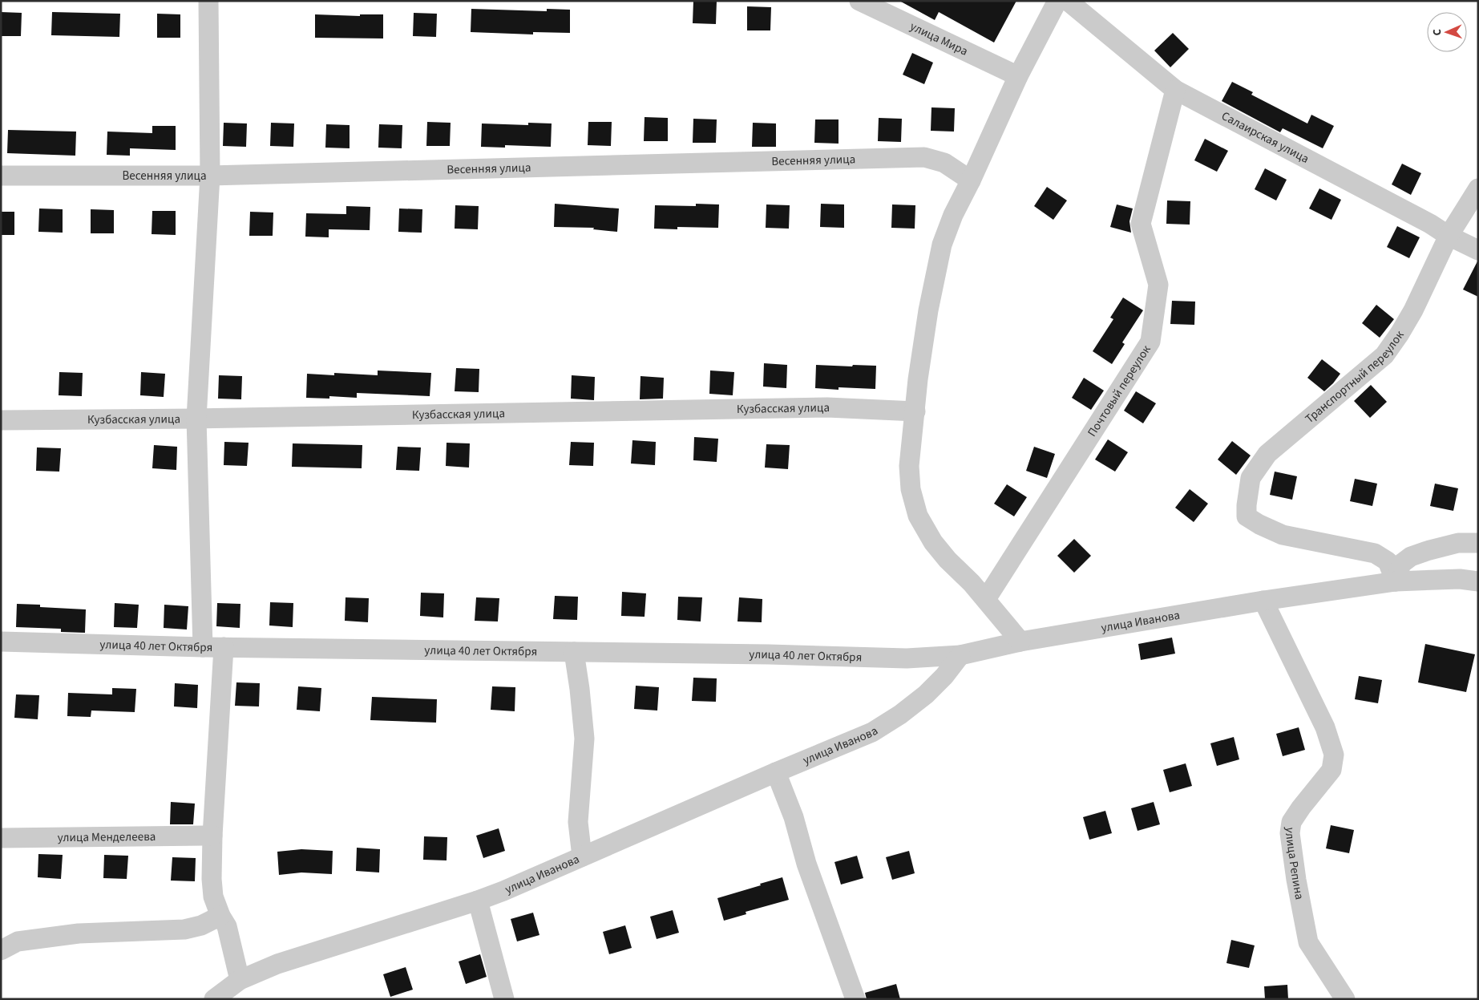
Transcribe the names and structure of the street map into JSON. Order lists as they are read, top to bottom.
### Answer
{
  "streets": {
    "street": [
      "улица Мира",
      "Салаирская улица",
      "Весенняя улица",
      "Транспортный переулок",
      "Почтовый переулок",
      "Кузбасская улица",
      "улица Иванова",
      "улица 40 лет Октября",
      "улица Менделеева",
      "улица Репина"
    ]
  },
  "crossings": [
    ["Салаирская улица", "Транспортный переулок"],
    ["Салаирская улица", "Почтовый переулок"],
    ["Транспортный переулок", "улица Иванова"],
    ["улица Иванова", "улица 40 лет Октября"],
    ["улица Иванова", "улица Репина"]
  ],
  "north": "left"
}
